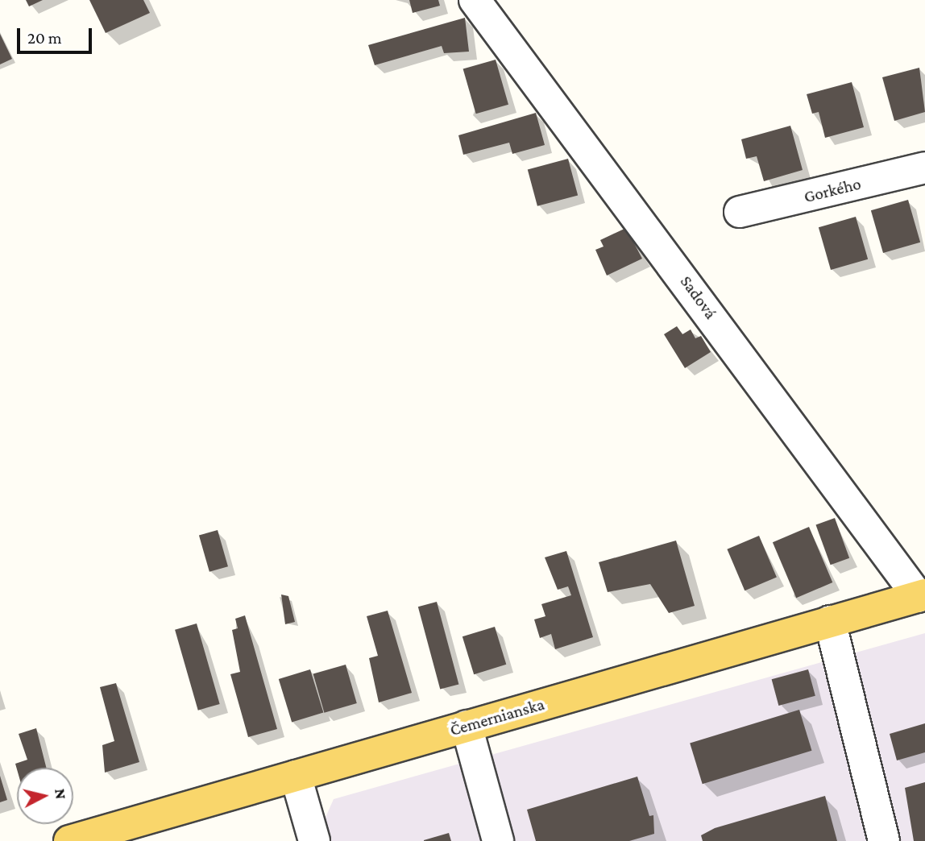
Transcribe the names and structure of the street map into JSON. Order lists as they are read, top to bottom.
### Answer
{
  "streets": {
    "main road": ["Čemernianska"],
    "street": ["Gorkého", "Sadová"]
  },
  "crossings": [
    ["Sadová", "Čemernianska"]
  ],
  "scale_bar": "20 m",
  "north": "right"
}
